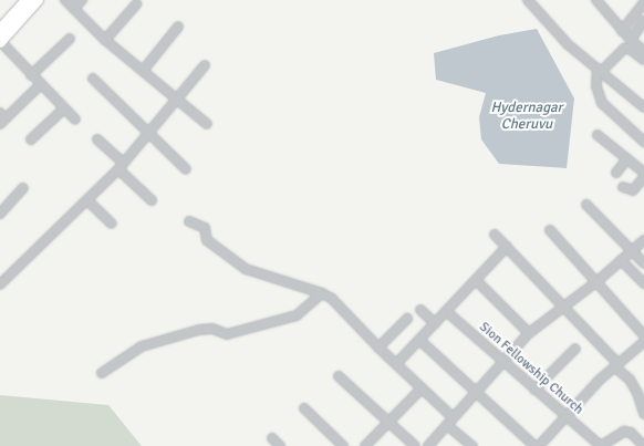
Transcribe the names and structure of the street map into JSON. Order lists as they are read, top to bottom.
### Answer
{
  "streets": {
    "street": ["Sion Fellowship Church"]
  },
  "water": ["Hydernagar Cheruvu"]
}
